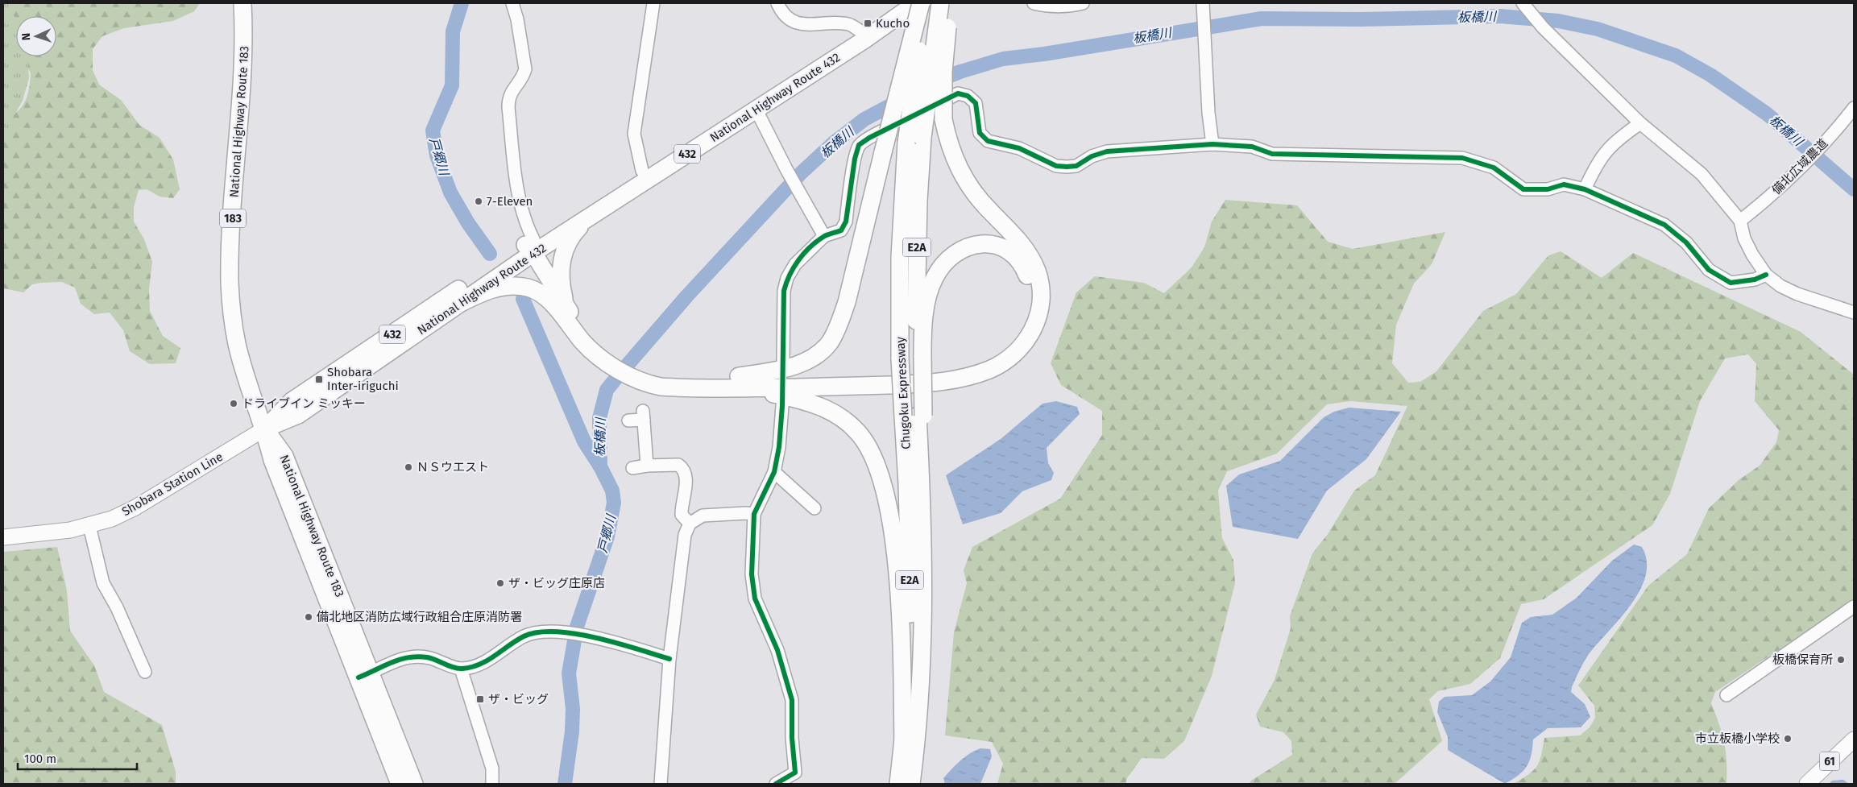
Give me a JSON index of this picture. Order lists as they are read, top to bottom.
{
  "streets": {
    "highway": [
      "National Highway Route 432",
      "National Highway Route 183",
      "432",
      "183",
      "E2A",
      "Chugoku Expressway"
    ],
    "main road": ["Shobara Station Line", "61"],
    "street": ["備北広域農道"]
  },
  "crossings": [
    ["National Highway Route 432", "National Highway Route 183"],
    ["National Highway Route 432", "Shobara Station Line"],
    ["National Highway Route 183", "Shobara Station Line"]
  ],
  "water": ["板橋川", "戸郷川"],
  "places": {
    "transit": ["Kucho", "Shobara Inter-iriguchi", "ザ・ビッグ"],
    "other": [
      "7-Eleven",
      "ドライブイン ミッキー",
      "ＮＳウエスト",
      "ザ・ビッグ庄原店",
      "備北地区消防広域行政組合庄原消防署",
      "板橋保育所",
      "市立板橋小学校"
    ]
  },
  "scale_bar": "100 m",
  "north": "left"
}
